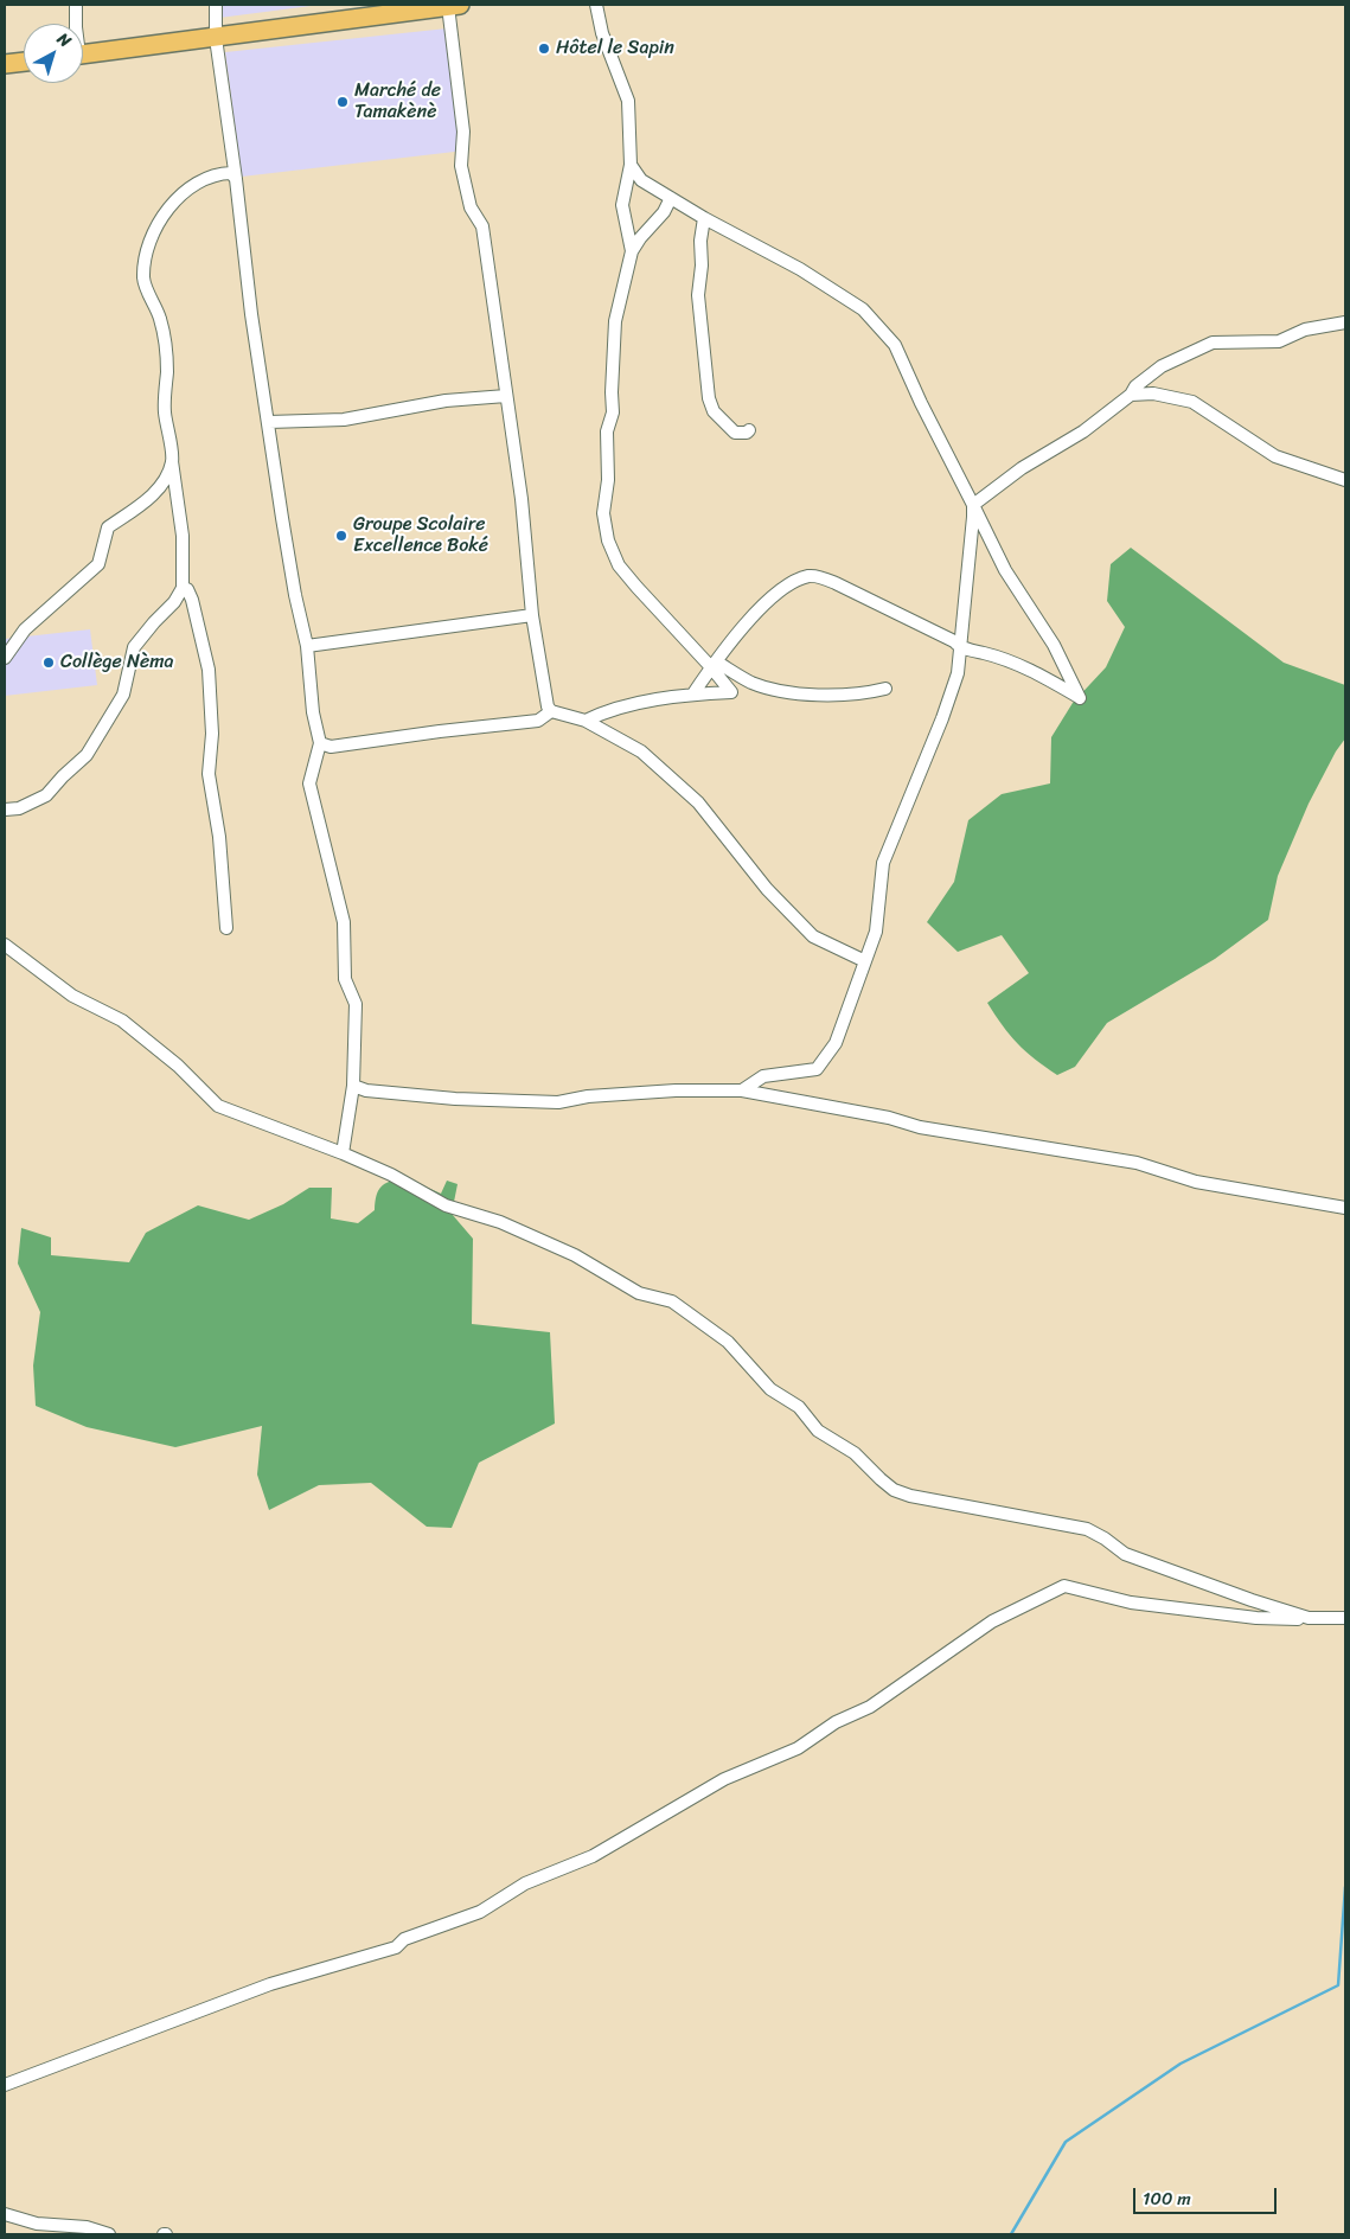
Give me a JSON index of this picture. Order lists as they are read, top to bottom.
{
  "places": [
    "Hôtel le Sapin",
    "Marché de Tamakènè",
    "Groupe Scolaire Excellence Boké",
    "Collège Nèma"
  ],
  "scale_bar": "100 m",
  "north": "top right"
}
